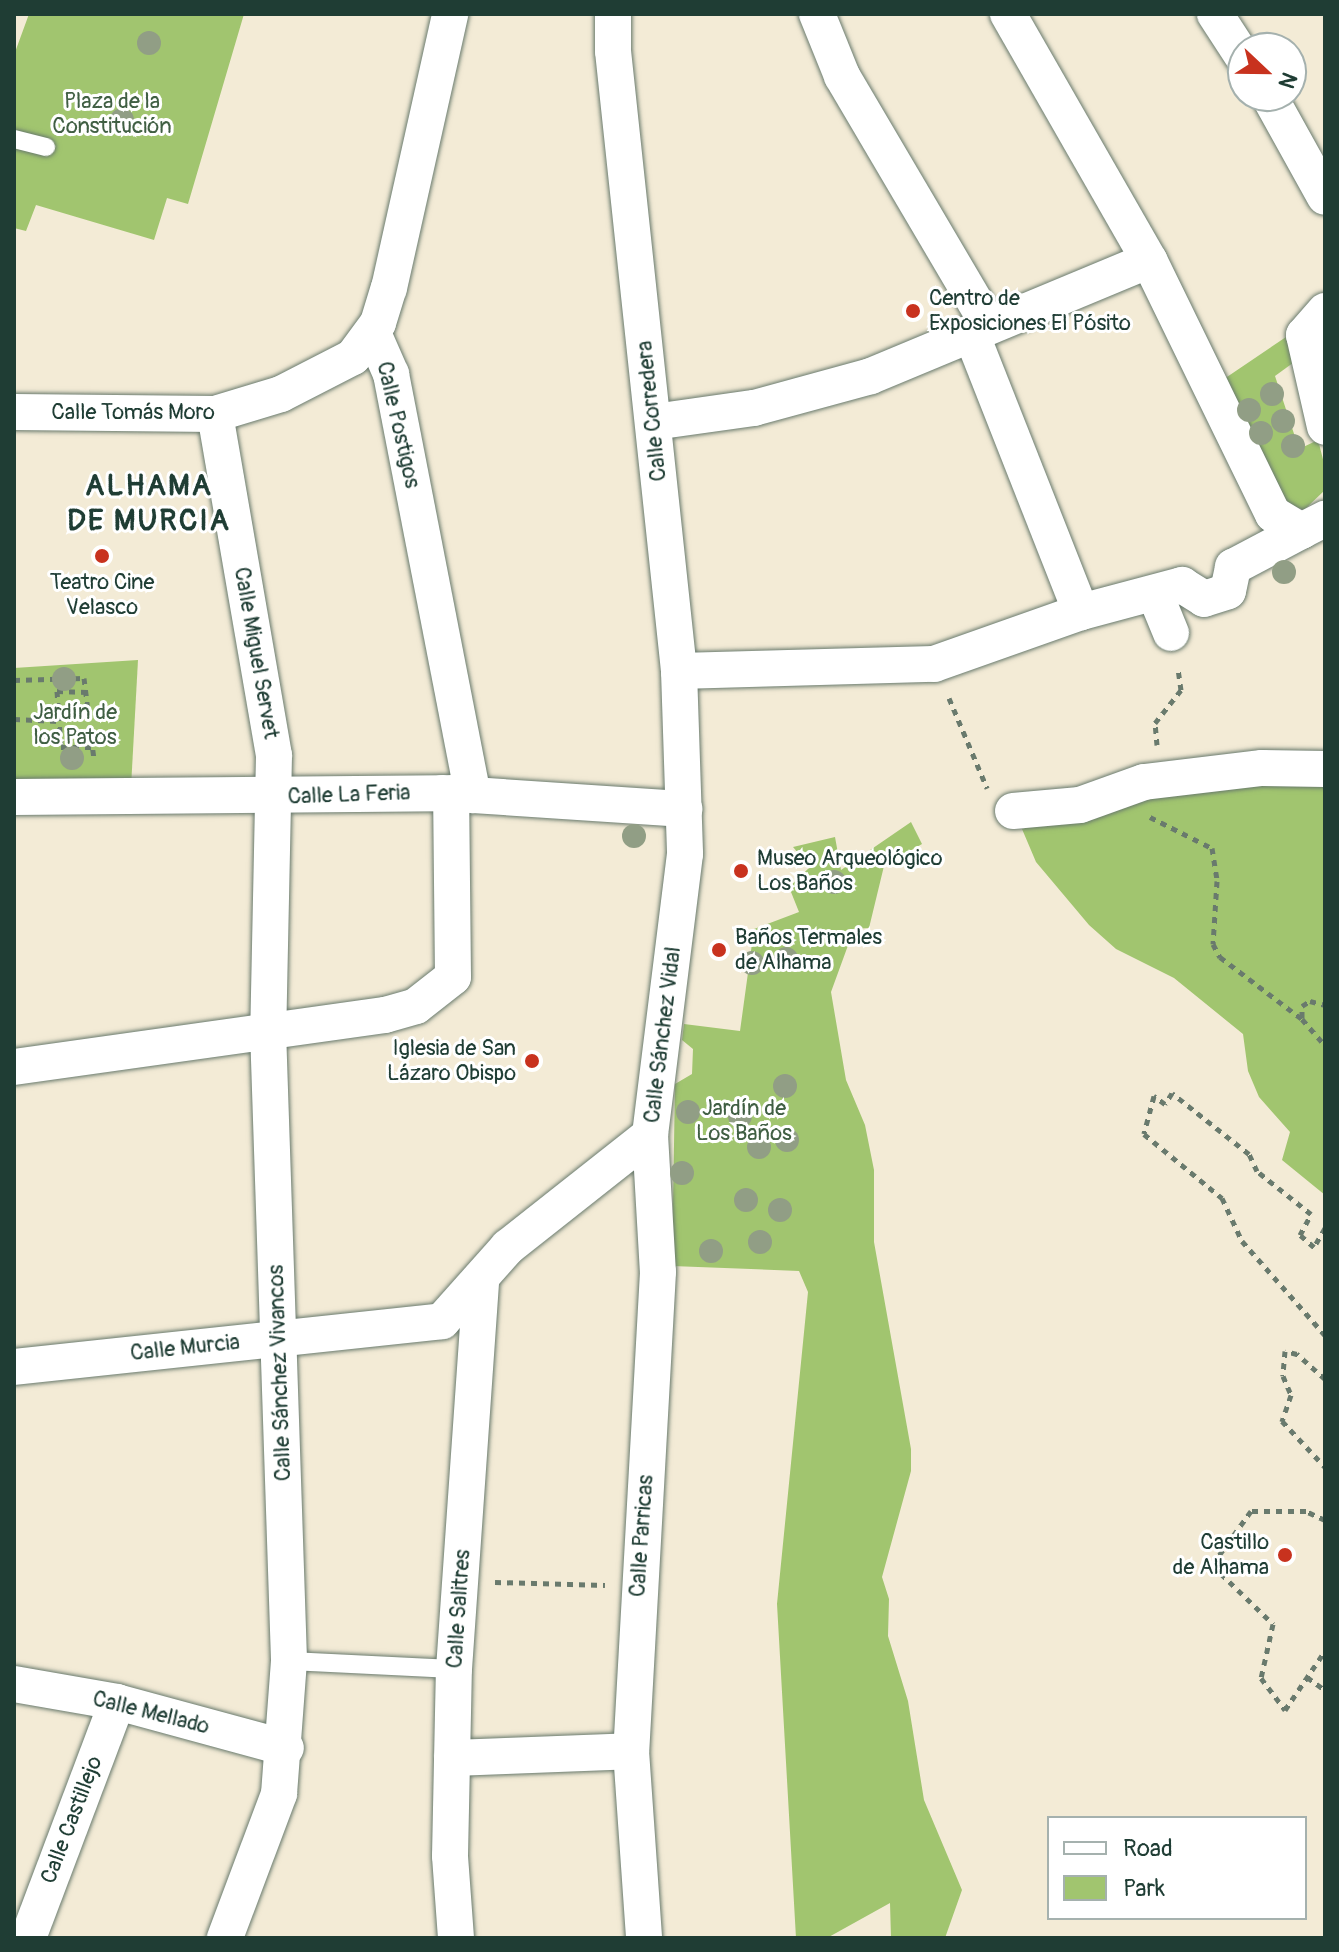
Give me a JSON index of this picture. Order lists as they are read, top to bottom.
{
  "streets": {
    "street": [
      "Calle Corredera",
      "Calle Tomás Moro",
      "Calle Postigos",
      "Calle Miguel Servet",
      "Calle La Feria",
      "Calle Sánchez Vidal",
      "Calle Murcia",
      "Calle Sánchez Vivancos",
      "Calle Parricas",
      "Calle Salitres",
      "Calle Mellado",
      "Calle Castillejo"
    ]
  },
  "crossings": [
    ["Calle Corredera", "Calle La Feria"],
    ["Calle Corredera", "Calle Sánchez Vidal"],
    ["Calle Tomás Moro", "Calle Postigos"],
    ["Calle Tomás Moro", "Calle Miguel Servet"],
    ["Calle Postigos", "Calle La Feria"],
    ["Calle Postigos", "Calle Sánchez Vivancos"],
    ["Calle Miguel Servet", "Calle La Feria"],
    ["Calle Miguel Servet", "Calle Sánchez Vivancos"],
    ["Calle La Feria", "Calle Sánchez Vidal"],
    ["Calle La Feria", "Calle Sánchez Vivancos"],
    ["Calle Sánchez Vidal", "Calle Murcia"],
    ["Calle Sánchez Vidal", "Calle Parricas"],
    ["Calle Sánchez Vidal", "Calle Salitres"],
    ["Calle Murcia", "Calle Sánchez Vivancos"],
    ["Calle Murcia", "Calle Salitres"],
    ["Calle Sánchez Vivancos", "Calle Mellado"],
    ["Calle Mellado", "Calle Castillejo"]
  ],
  "districts": ["ALHAMA DE MURCIA"],
  "parks": ["Plaza de la Constitución", "Jardín de los Patos", "Jardín de Los Baños"],
  "places": [
    "Centro de Exposiciones El Pósito",
    "Teatro Cine Velasco",
    "Museo Arqueológico Los Baños",
    "Baños Termales de Alhama",
    "Iglesia de San Lázaro Obispo",
    "Castillo de Alhama"
  ],
  "legend": ["Road", "Park"],
  "north": "right"
}
